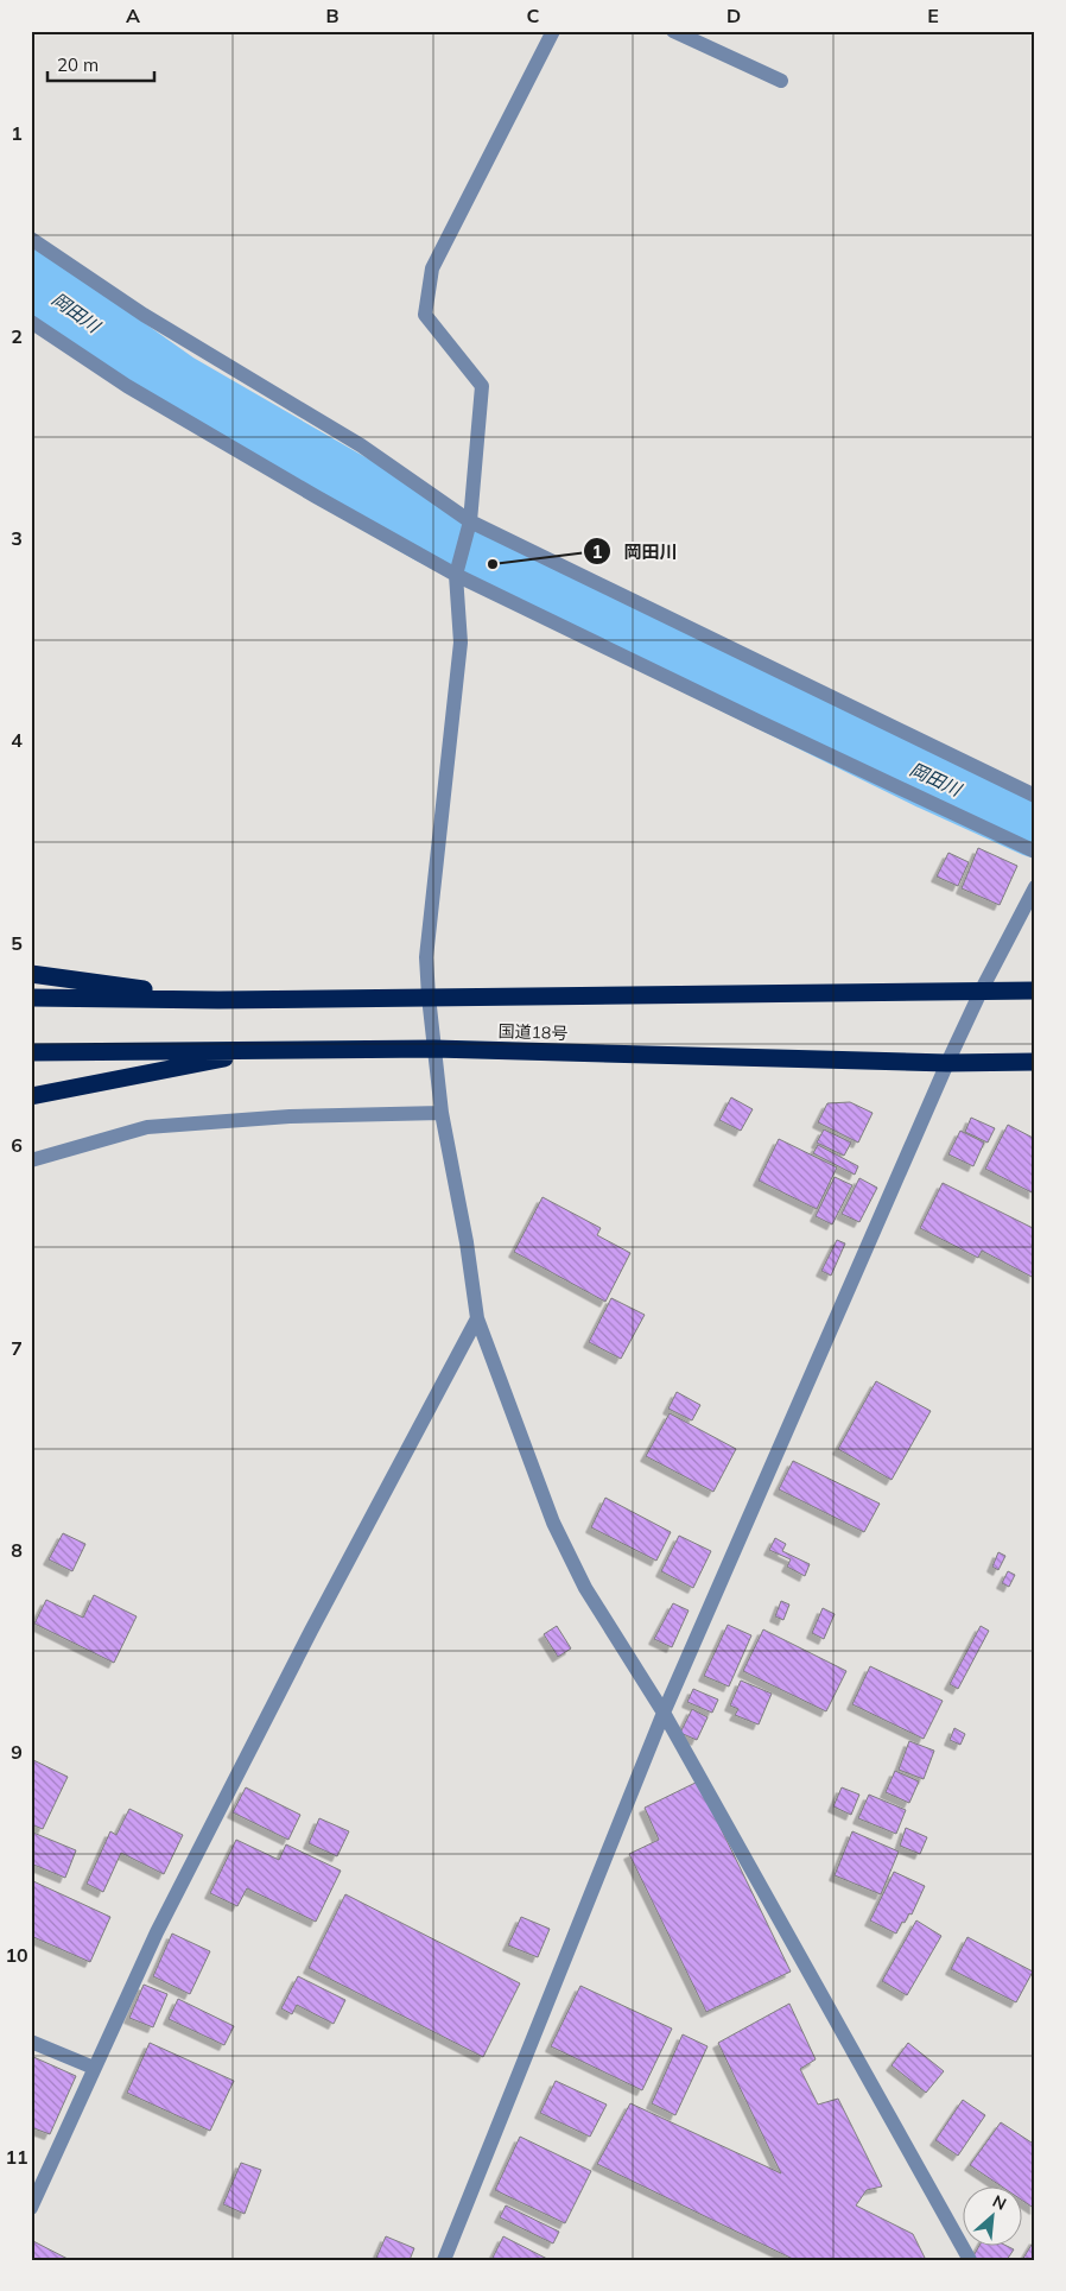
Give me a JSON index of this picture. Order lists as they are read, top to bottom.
{
  "streets": {
    "highway": ["国道18号"]
  },
  "water": ["岡田川"],
  "places": ["岡田川"],
  "scale_bar": "20 m",
  "north": "top right",
  "grid": {
    "columns": [
      "A",
      "B",
      "C",
      "D",
      "E"
    ],
    "rows": [
      "1",
      "2",
      "3",
      "4",
      "5",
      "6",
      "7",
      "8",
      "9",
      "10",
      "11"
    ]
  }
}
